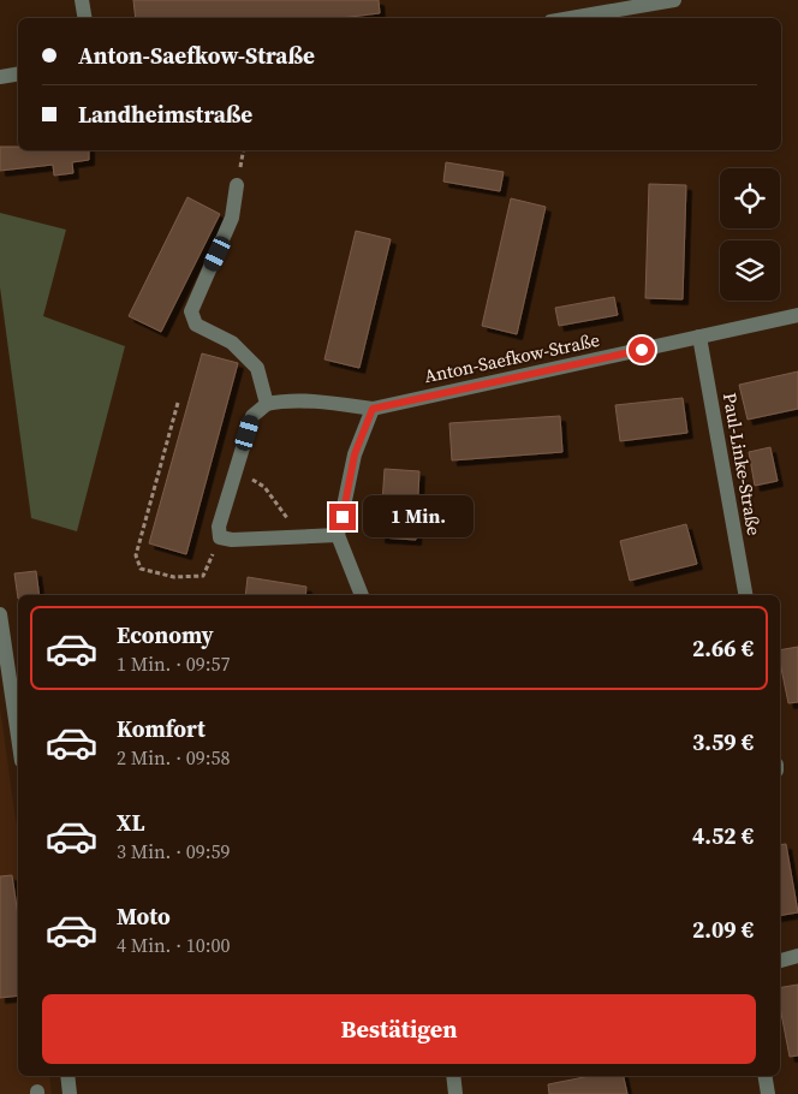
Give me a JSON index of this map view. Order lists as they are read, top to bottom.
{
  "streets": {
    "street": ["Anton-Saefkow-Straße", "Paul-Linke-Straße"]
  },
  "crossings": [
    ["Anton-Saefkow-Straße", "Paul-Linke-Straße"]
  ],
  "page": {
    "banner": ["Anton-Saefkow-Straße", "Landheimstraße"],
    "bubble": "1 Min.",
    "list": [
      {
        "name": "Economy",
        "note": "1 Min. · 09:57",
        "value": "2.66 €"
      },
      {
        "name": "Komfort",
        "note": "2 Min. · 09:58",
        "value": "3.59 €"
      },
      {
        "name": "XL",
        "note": "3 Min. · 09:59",
        "value": "4.52 €"
      },
      {
        "name": "Moto",
        "note": "4 Min. · 10:00",
        "value": "2.09 €"
      }
    ],
    "buttons": "Bestätigen"
  }
}
